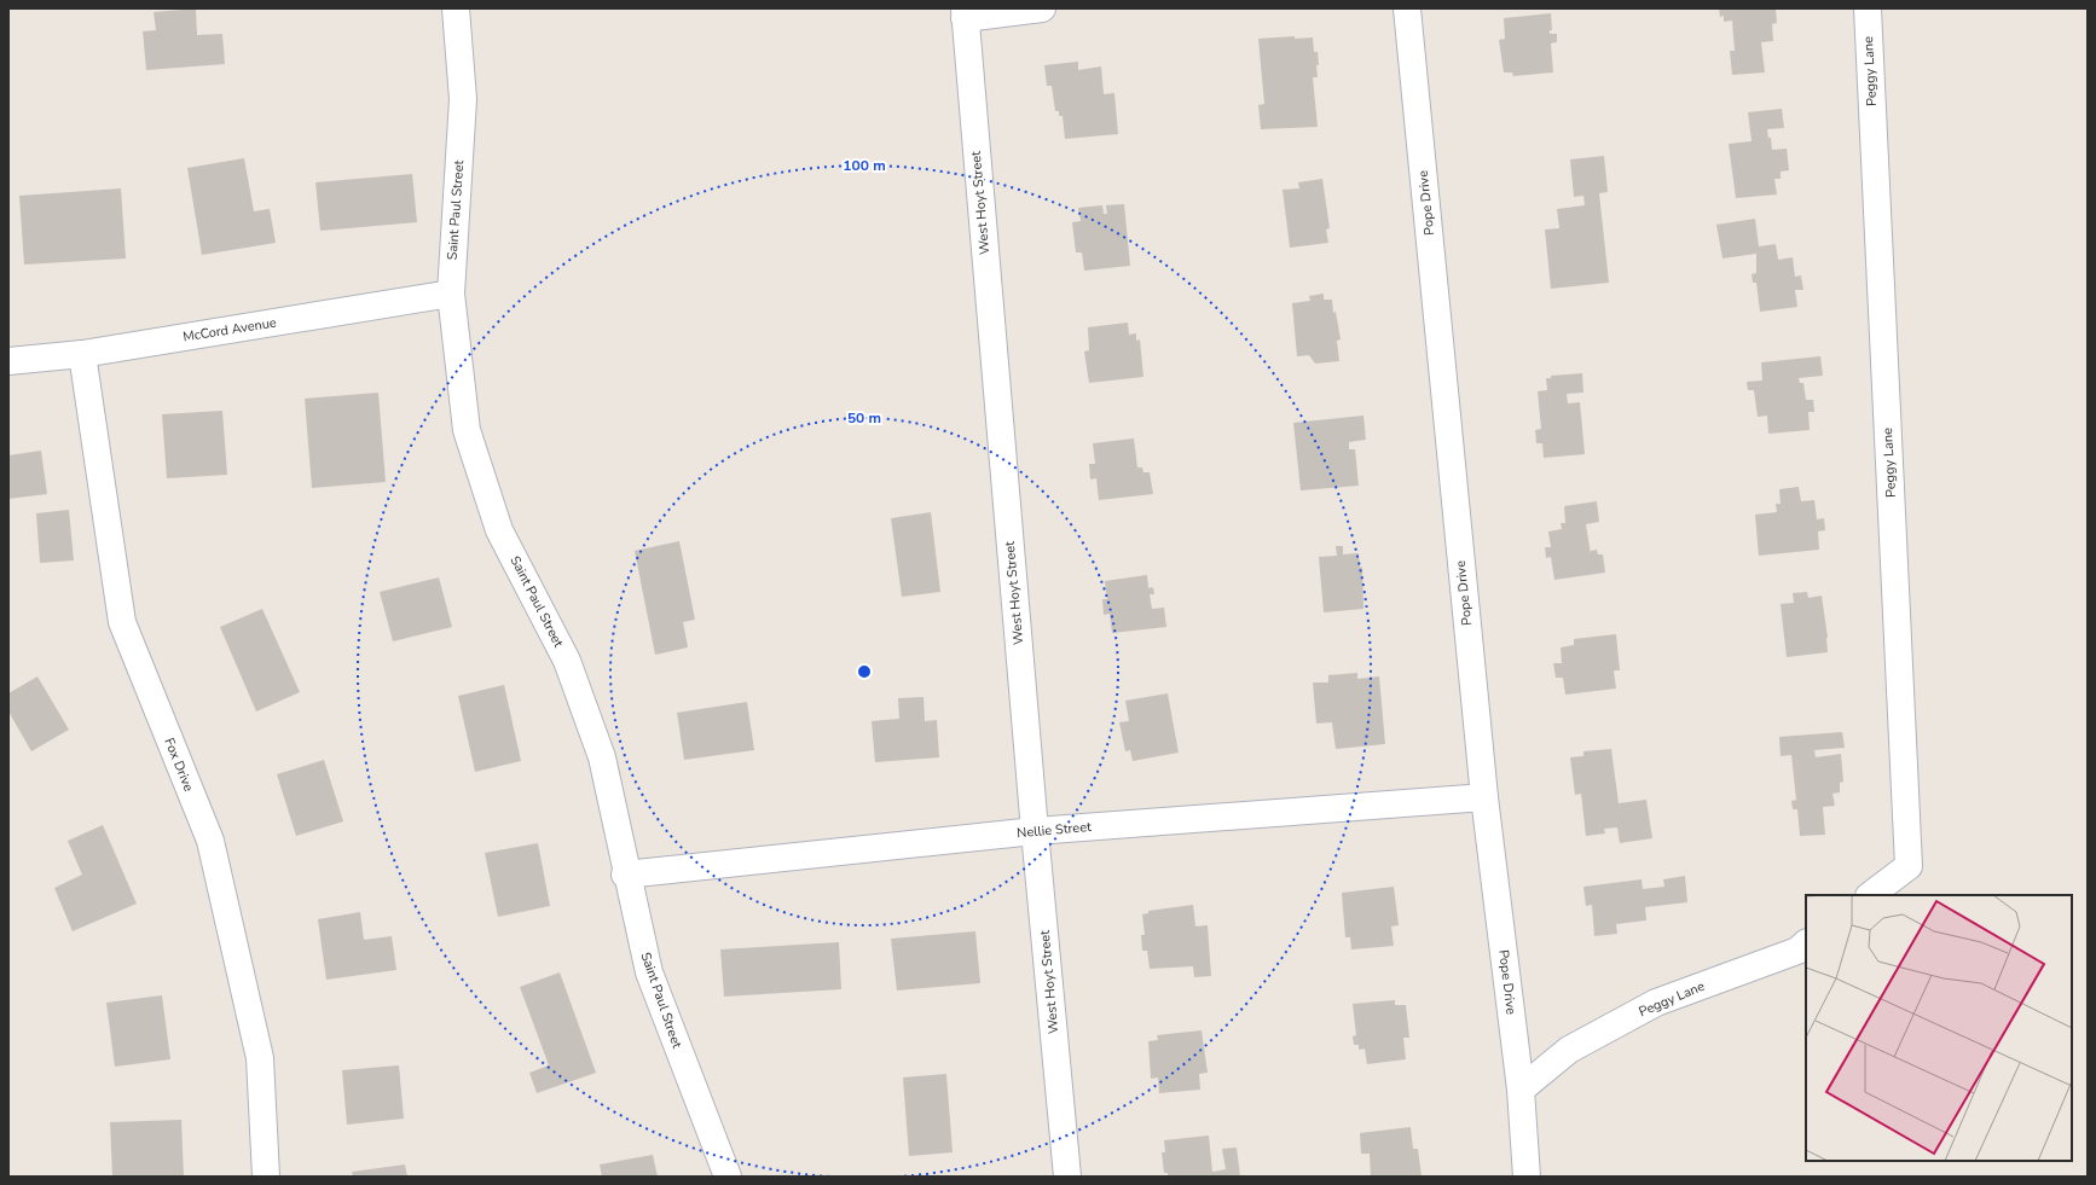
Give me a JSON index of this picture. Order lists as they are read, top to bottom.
{
  "streets": {
    "street": [
      "Peggy Lane",
      "West Hoyt Street",
      "Pope Drive",
      "Saint Paul Street",
      "McCord Avenue",
      "Fox Drive",
      "Nellie Street"
    ]
  },
  "crossings": [
    ["Peggy Lane", "Pope Drive"],
    ["West Hoyt Street", "Nellie Street"],
    ["Pope Drive", "Nellie Street"],
    ["Saint Paul Street", "McCord Avenue"],
    ["Saint Paul Street", "Nellie Street"],
    ["McCord Avenue", "Fox Drive"]
  ],
  "rings": ["100 m", "50 m"]
}
